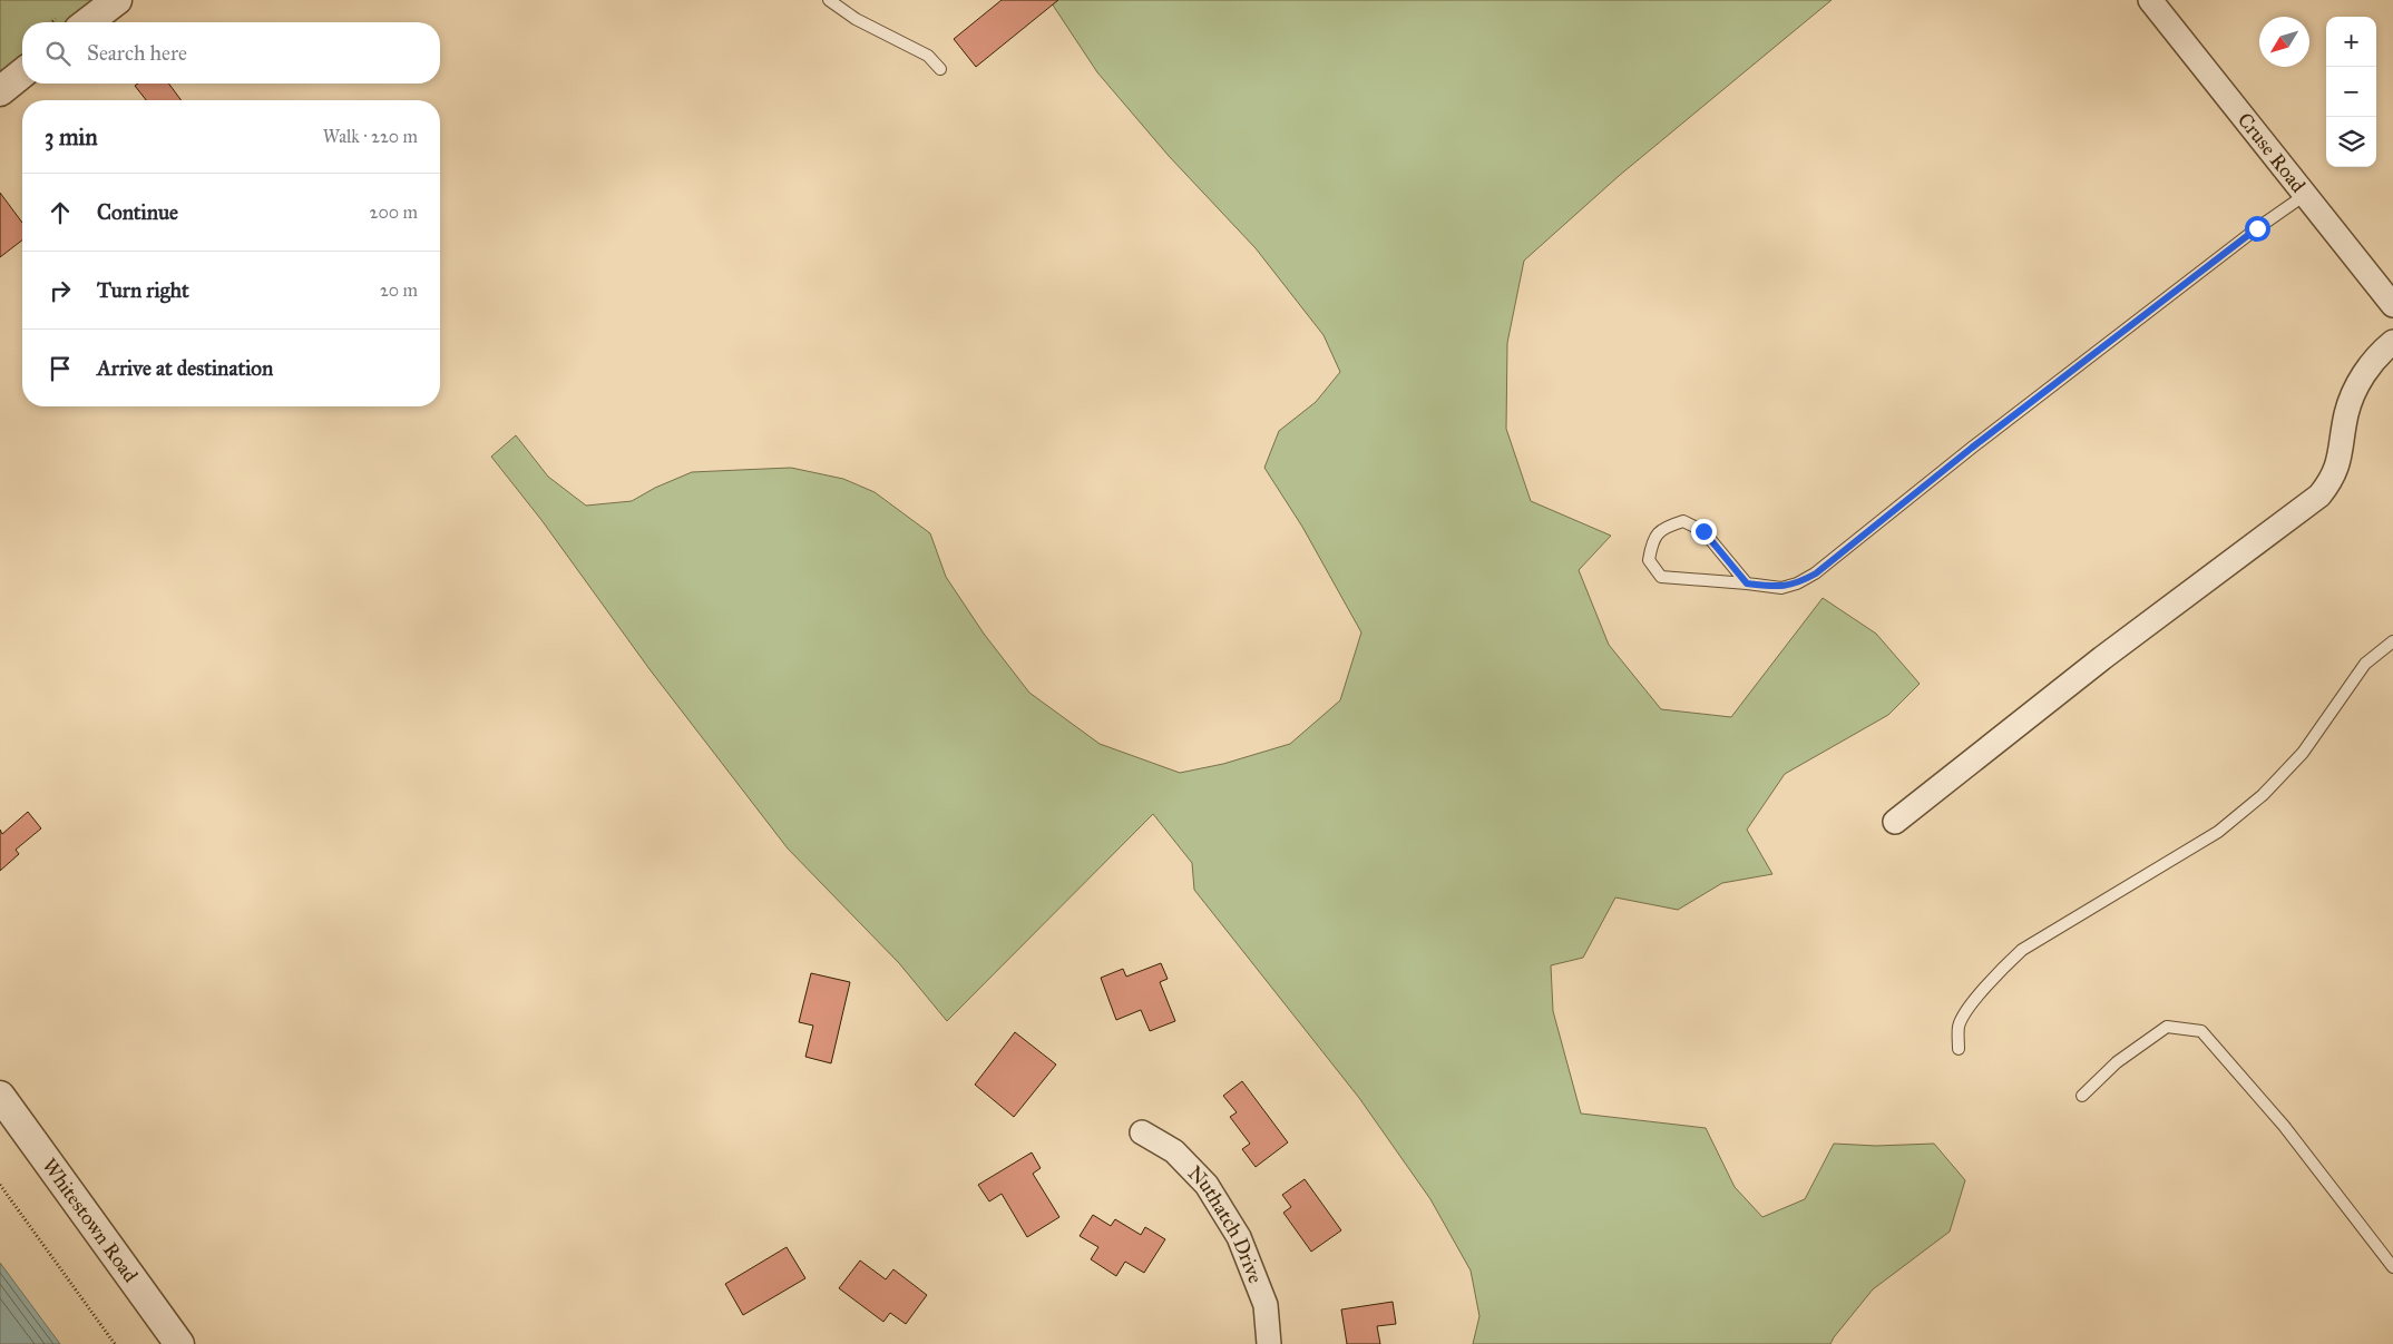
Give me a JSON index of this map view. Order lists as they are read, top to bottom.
{
  "streets": {
    "street": ["Cruse Road", "Whitestown Road", "Nuthatch Drive"]
  },
  "north": "bottom left",
  "page": {
    "map_buttons": ["+", "−"],
    "search": "Search here",
    "heading": ["3 min", "Walk · 220 m"],
    "list": [
      ["Continue", "200 m"],
      ["Turn right", "20 m"],
      "Arrive at destination"
    ]
  }
}
